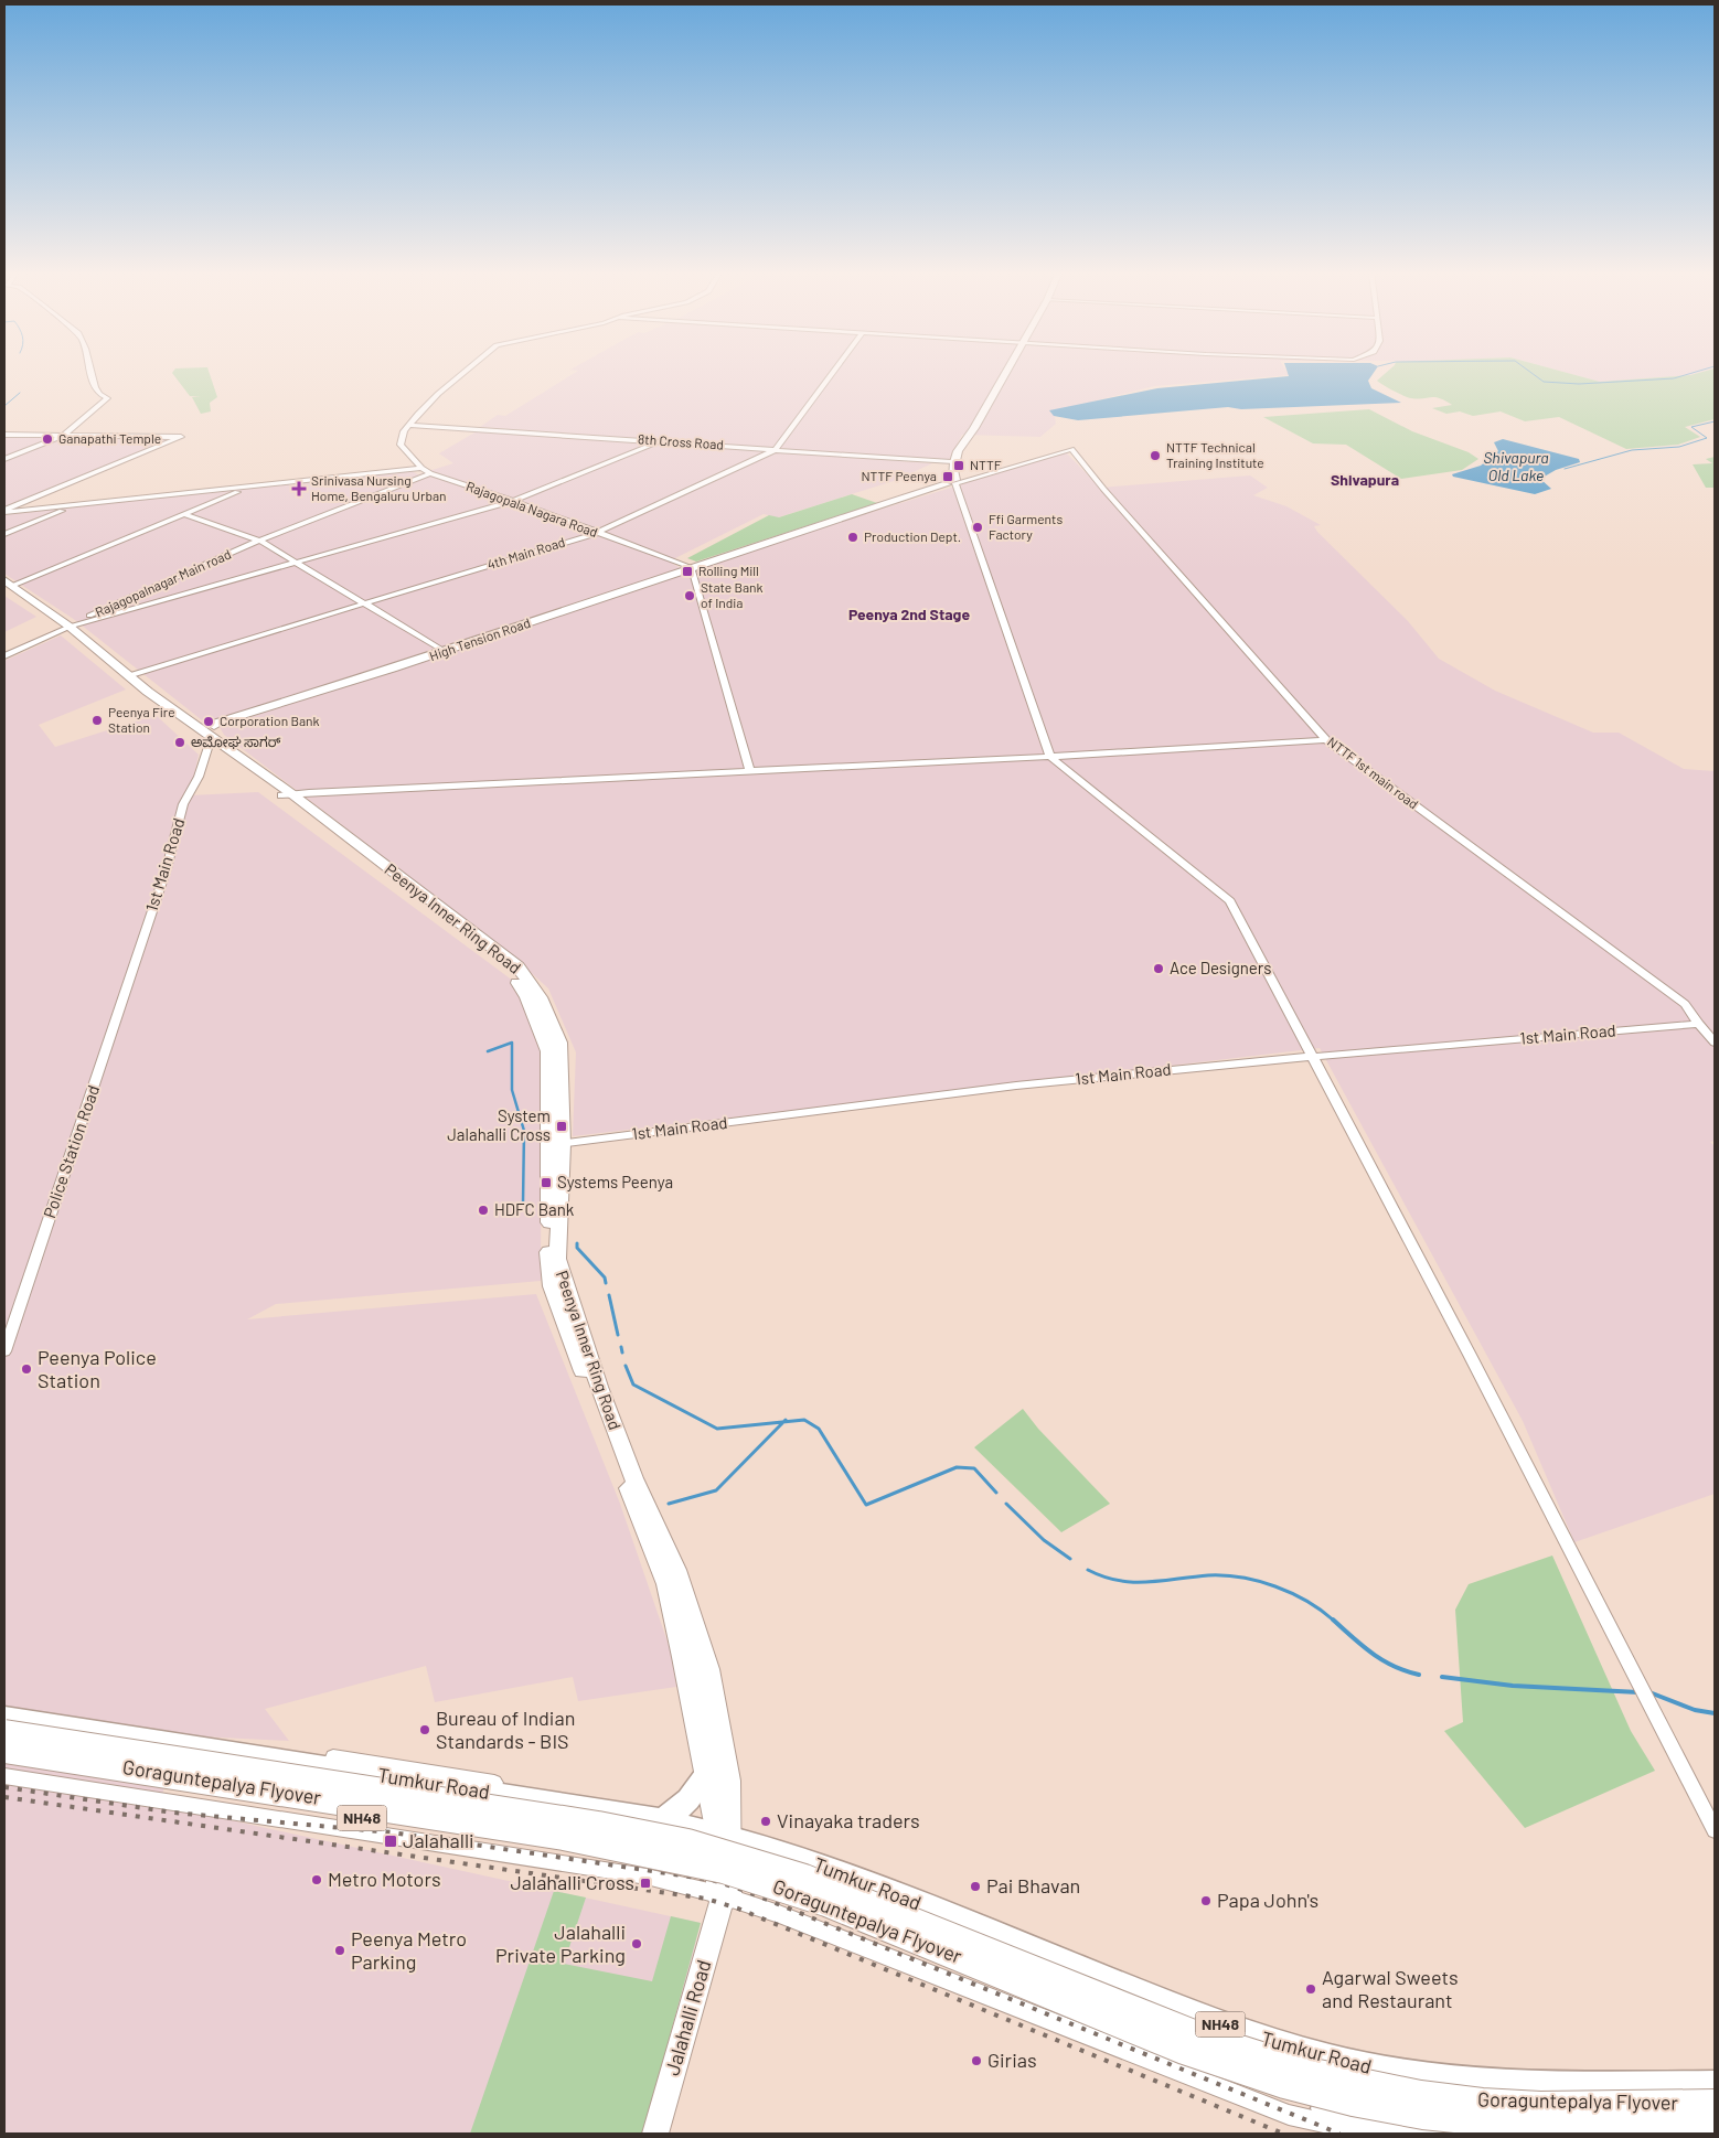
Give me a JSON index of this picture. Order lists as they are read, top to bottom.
{
  "streets": {
    "highway": ["Goraguntepalya Flyover", "Tumkur Road", "NH48"],
    "main road": ["High Tension Road", "Peenya Inner Ring Road", "Jalahalli Road"],
    "street": [
      "8th Cross Road",
      "Rajagopala Nagara Road",
      "4th Main Road",
      "Rajagopalnagar Main road",
      "NTTF 1st main road",
      "1st Main Road",
      "Police Station Road"
    ]
  },
  "crossings": [
    ["8th Cross Road", "Rajagopala Nagara Road"],
    ["8th Cross Road", "4th Main Road"],
    ["Rajagopala Nagara Road", "4th Main Road"],
    ["Rajagopala Nagara Road", "Rajagopalnagar Main road"],
    ["Rajagopala Nagara Road", "High Tension Road"],
    ["4th Main Road", "Peenya Inner Ring Road"],
    ["Rajagopalnagar Main road", "Peenya Inner Ring Road"],
    ["High Tension Road", "NTTF 1st main road"],
    ["High Tension Road", "1st Main Road"],
    ["High Tension Road", "Peenya Inner Ring Road"],
    ["NTTF 1st main road", "1st Main Road"],
    ["1st Main Road", "Peenya Inner Ring Road"],
    ["1st Main Road", "Police Station Road"],
    ["Peenya Inner Ring Road", "Tumkur Road"],
    ["NH48", "Jalahalli Road"]
  ],
  "districts": ["Shivapura", "Peenya 2nd Stage"],
  "water": ["Shivapura Old Lake"],
  "places": {
    "other": [
      "Ganapathi Temple",
      "NTTF Technical Training Institute",
      "Ffi Garments Factory",
      "Production Dept.",
      "State Bank of India",
      "Peenya Fire Station",
      "Corporation Bank",
      "ಅಮೋಘ ಸಾಗರ್",
      "Ace Designers",
      "HDFC Bank",
      "Peenya Police Station",
      "Bureau of Indian Standards - BIS",
      "Vinayaka traders",
      "Metro Motors",
      "Pai Bhavan",
      "Papa John's",
      "Jalahalli Private Parking",
      "Peenya Metro Parking",
      "Agarwal Sweets and Restaurant",
      "Girias"
    ],
    "transit": [
      "NTTF",
      "NTTF Peenya",
      "Rolling Mill",
      "System Jalahalli Cross",
      "Systems Peenya",
      "Jalahalli",
      "Jalahalli Cross"
    ],
    "health": ["Srinivasa Nursing Home, Bengaluru Urban"]
  }
}
